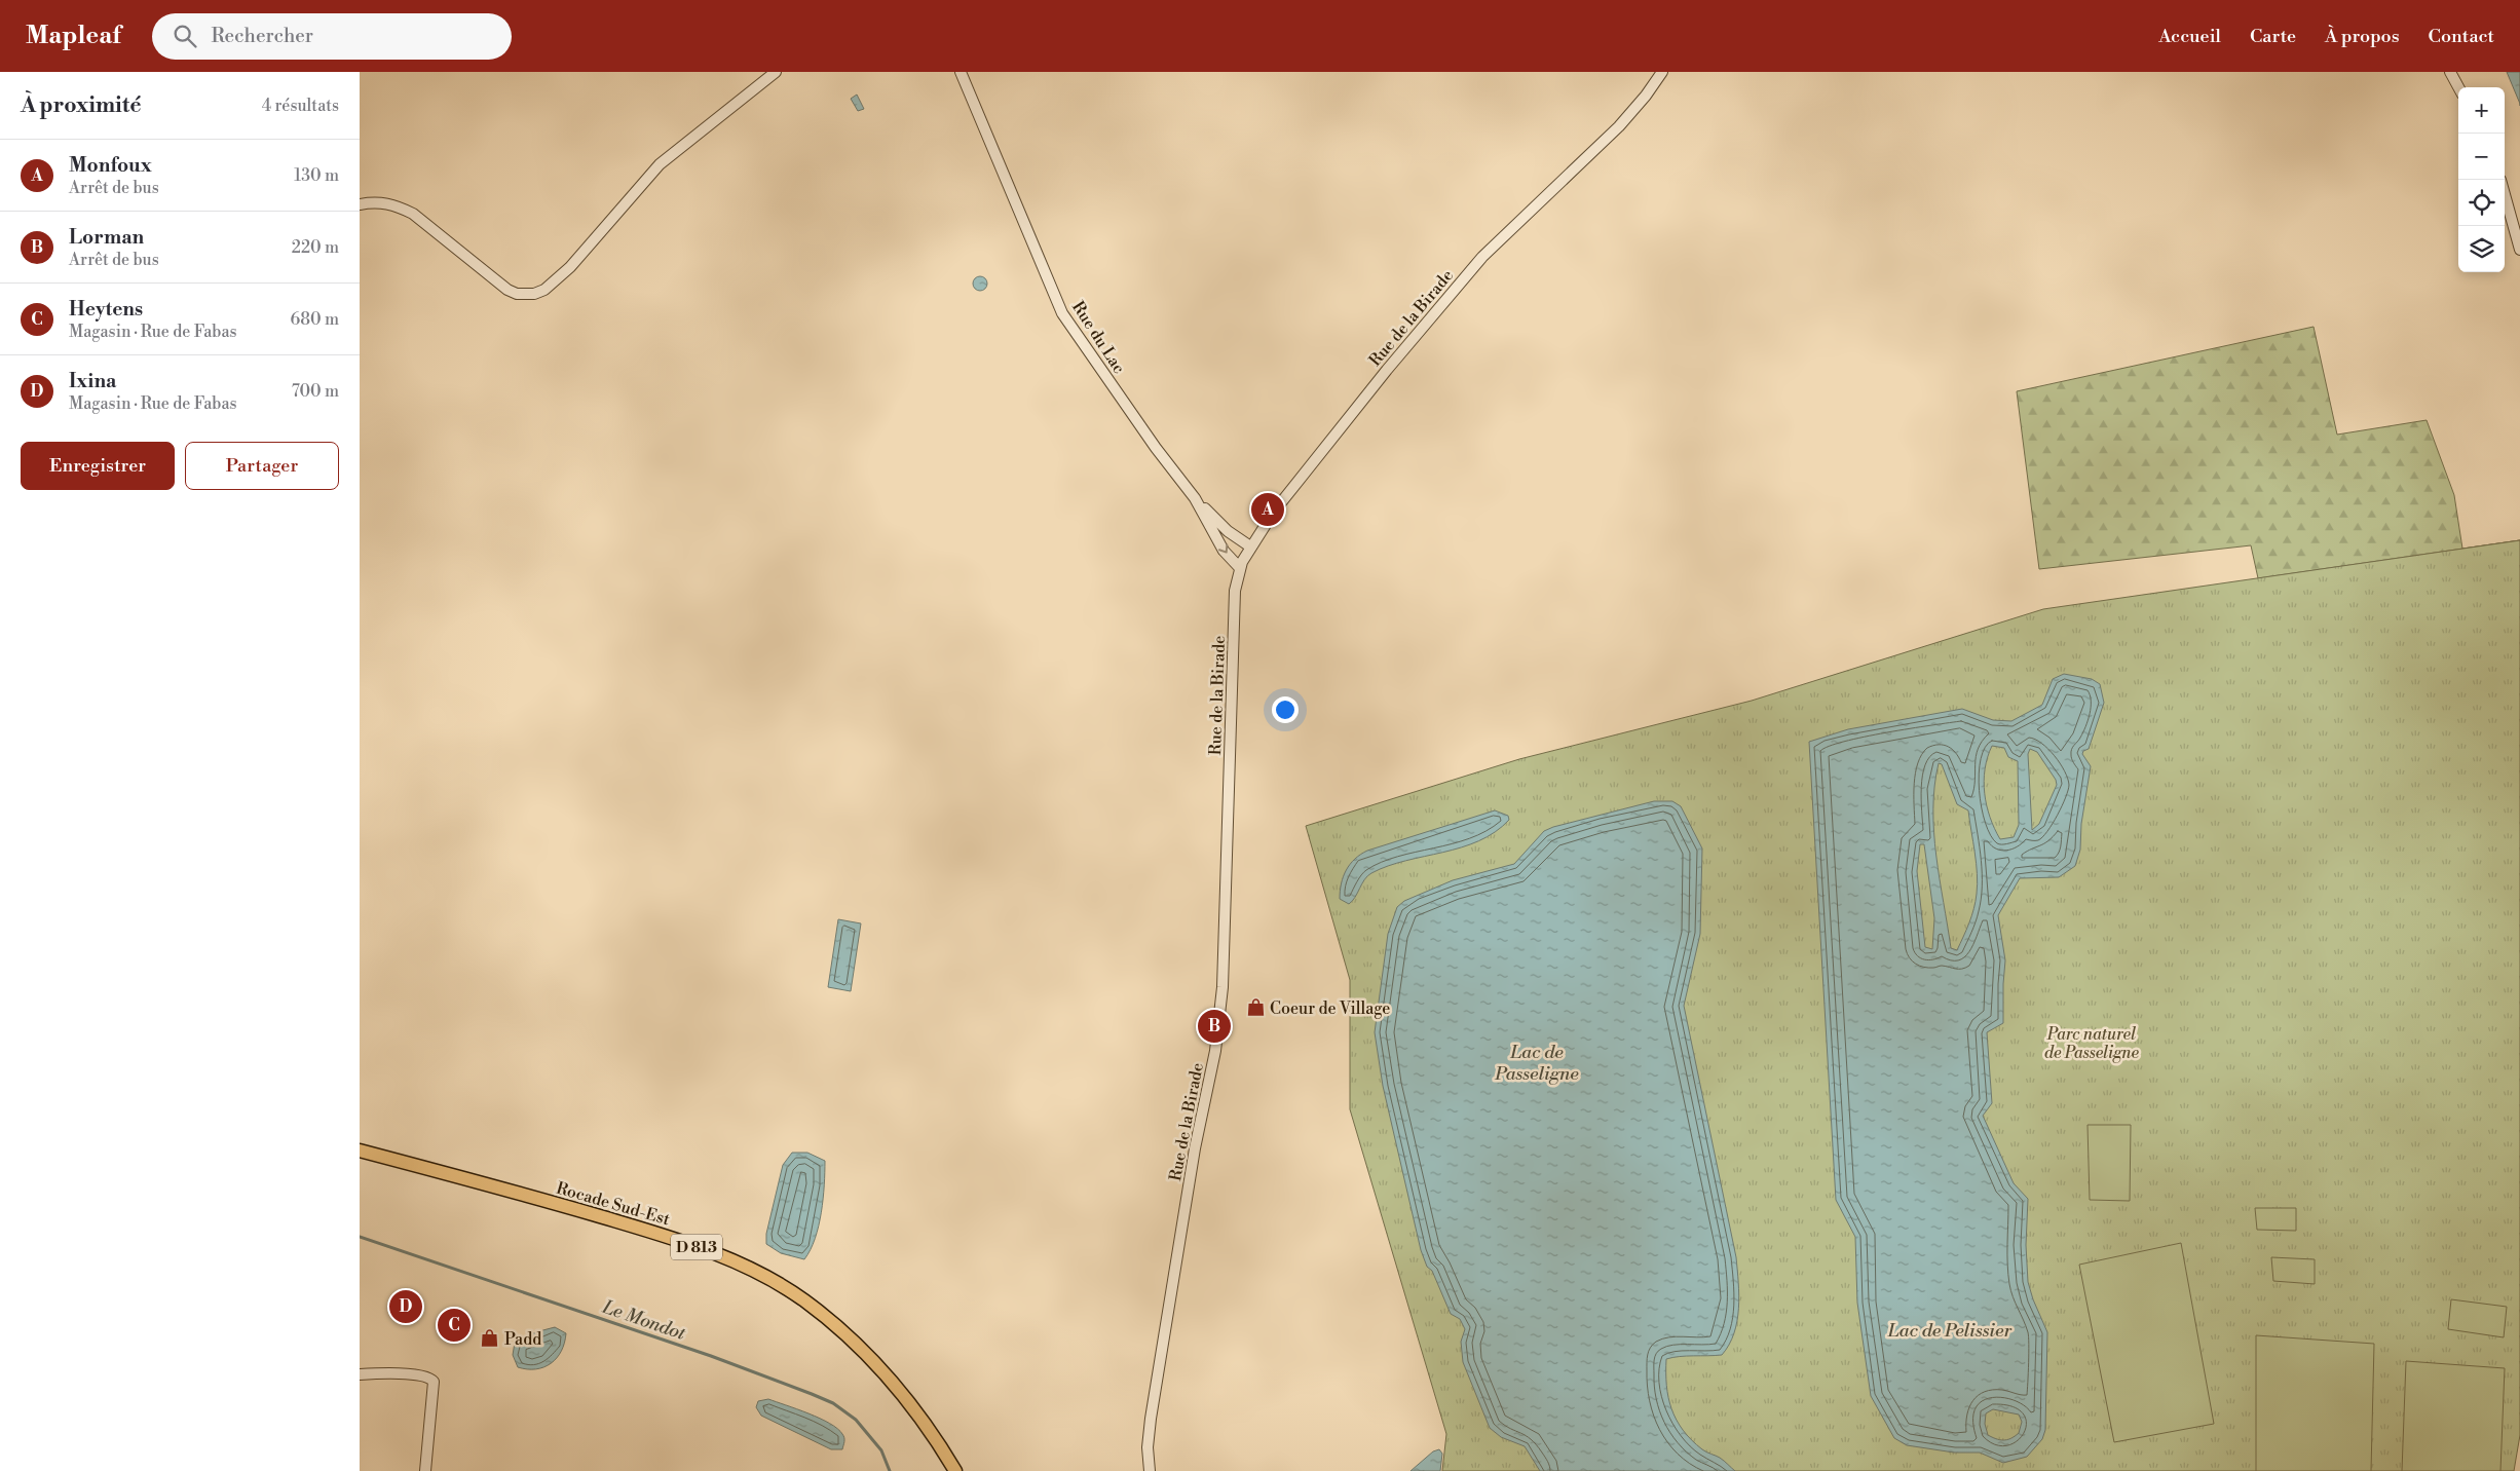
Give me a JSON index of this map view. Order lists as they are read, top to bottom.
{
  "streets": {
    "main road": ["Rocade Sud-Est", "D 813"],
    "street": ["Rue de la Birade", "Rue du Lac"]
  },
  "crossings": [
    ["Rue de la Birade", "Rue du Lac"]
  ],
  "water": ["Lac de Passeligne", "Le Mondot", "Lac de Pelissier"],
  "parks": ["Parc naturel de Passeligne"],
  "places": {
    "shop": ["Coeur de Village", "Padd"]
  },
  "page": {
    "header": "Mapleaf",
    "search": "Rechercher",
    "nav": [
      "Accueil",
      "Carte",
      "À propos",
      "Contact"
    ],
    "heading": ["À proximité", "4 résultats"],
    "map_buttons": ["+", "−"],
    "list": [
      {
        "mark": "A",
        "name": "Monfoux",
        "note": "Arrêt de bus",
        "value": "130 m"
      },
      {
        "mark": "B",
        "name": "Lorman",
        "note": "Arrêt de bus",
        "value": "220 m"
      },
      {
        "mark": "C",
        "name": "Heytens",
        "note": "Magasin · Rue de Fabas",
        "value": "680 m"
      },
      {
        "mark": "D",
        "name": "Ixina",
        "note": "Magasin · Rue de Fabas",
        "value": "700 m"
      }
    ],
    "buttons": ["Enregistrer", "Partager"],
    "pins": [
      "A",
      "B",
      "D",
      "C"
    ]
  }
}
